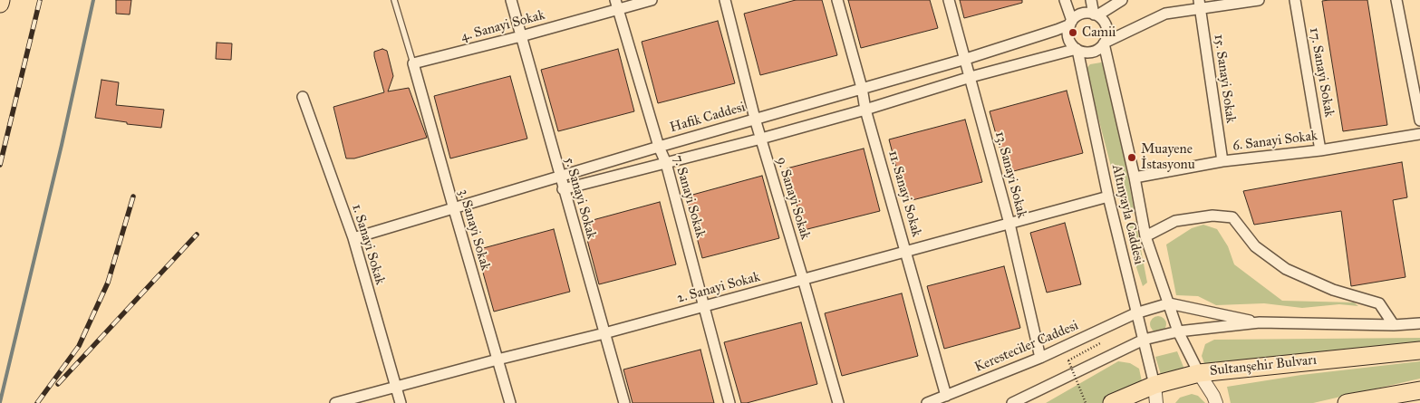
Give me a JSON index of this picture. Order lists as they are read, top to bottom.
{
  "streets": {
    "highway": ["Sultanşehir Bulvarı"],
    "street": [
      "4. Sanayi Sokak",
      "17. Sanayi Sokak",
      "15. Sanayi Sokak",
      "Hafik Caddesi",
      "6. Sanayi Sokak",
      "13. Sanayi Sokak",
      "11. Sanayi Sokak",
      "7. Sanayi Sokak",
      "5. Sanayi Sokak",
      "9. Sanayi Sokak",
      "Altınyayla Caddesi",
      "3. Sanayi Sokak",
      "1. Sanayi Sokak",
      "2. Sanayi Sokak",
      "Keresteciler Caddesi"
    ]
  },
  "crossings": [
    ["4. Sanayi Sokak", "7. Sanayi Sokak"],
    ["4. Sanayi Sokak", "5. Sanayi Sokak"],
    ["4. Sanayi Sokak", "3. Sanayi Sokak"],
    ["17. Sanayi Sokak", "6. Sanayi Sokak"],
    ["15. Sanayi Sokak", "6. Sanayi Sokak"],
    ["Hafik Caddesi", "13. Sanayi Sokak"],
    ["Hafik Caddesi", "11. Sanayi Sokak"],
    ["Hafik Caddesi", "7. Sanayi Sokak"],
    ["Hafik Caddesi", "5. Sanayi Sokak"],
    ["Hafik Caddesi", "9. Sanayi Sokak"],
    ["Hafik Caddesi", "Altınyayla Caddesi"],
    ["Hafik Caddesi", "3. Sanayi Sokak"],
    ["Hafik Caddesi", "1. Sanayi Sokak"],
    ["6. Sanayi Sokak", "Altınyayla Caddesi"],
    ["13. Sanayi Sokak", "2. Sanayi Sokak"],
    ["13. Sanayi Sokak", "Keresteciler Caddesi"],
    ["11. Sanayi Sokak", "2. Sanayi Sokak"],
    ["11. Sanayi Sokak", "Keresteciler Caddesi"],
    ["7. Sanayi Sokak", "2. Sanayi Sokak"],
    ["5. Sanayi Sokak", "2. Sanayi Sokak"],
    ["9. Sanayi Sokak", "2. Sanayi Sokak"],
    ["Altınyayla Caddesi", "2. Sanayi Sokak"],
    ["Altınyayla Caddesi", "Keresteciler Caddesi"],
    ["Altınyayla Caddesi", "Sultanşehir Bulvarı"],
    ["3. Sanayi Sokak", "2. Sanayi Sokak"],
    ["1. Sanayi Sokak", "2. Sanayi Sokak"]
  ],
  "places": ["Camii", "Muayene İstasyonu"]
}
